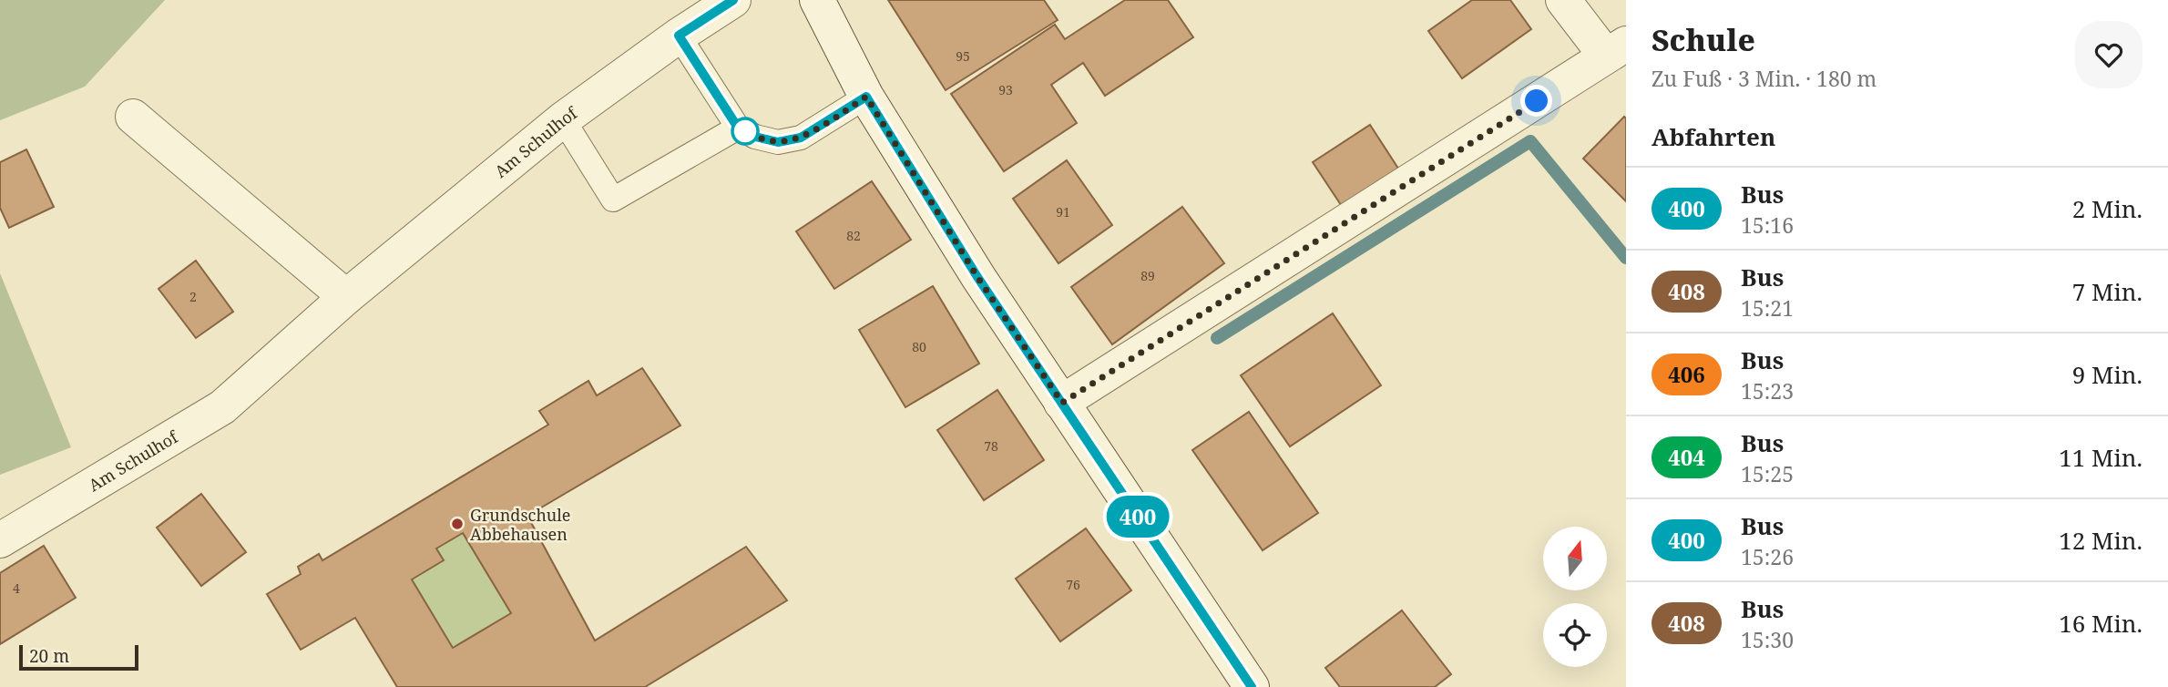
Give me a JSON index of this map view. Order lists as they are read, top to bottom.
{
  "streets": {
    "street": ["Am Schulhof"]
  },
  "places": ["Grundschule Abbehausen"],
  "lines": ["bus line 400"],
  "house_numbers": [
    "95",
    "93",
    "91",
    "82",
    "89",
    "2",
    "80",
    "78",
    "76",
    "4"
  ],
  "scale_bar": "20 m",
  "north": "top",
  "page": {
    "on_map": "400",
    "heading": [
      ["Schule", "Zu Fuß · 3 Min. · 180 m"],
      "Abfahrten"
    ],
    "list": [
      {
        "mark": "400",
        "name": "Bus",
        "note": "15:16",
        "value": "2 Min."
      },
      {
        "mark": "408",
        "name": "Bus",
        "note": "15:21",
        "value": "7 Min."
      },
      {
        "mark": "406",
        "name": "Bus",
        "note": "15:23",
        "value": "9 Min."
      },
      {
        "mark": "404",
        "name": "Bus",
        "note": "15:25",
        "value": "11 Min."
      },
      {
        "mark": "400",
        "name": "Bus",
        "note": "15:26",
        "value": "12 Min."
      },
      {
        "mark": "408",
        "name": "Bus",
        "note": "15:30",
        "value": "16 Min."
      }
    ],
    "scale": "20 m"
  }
}
